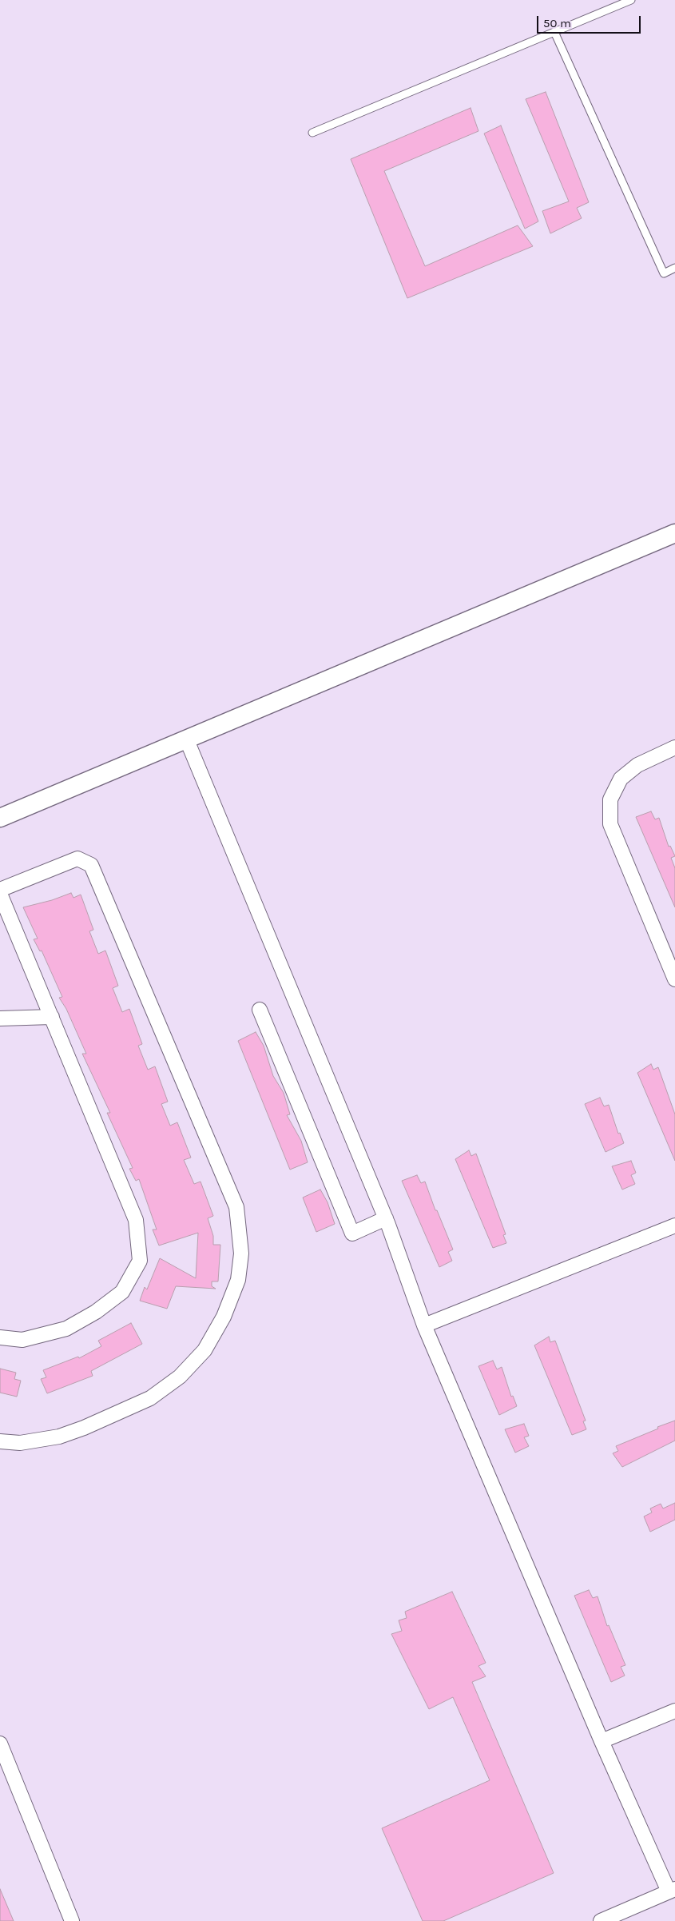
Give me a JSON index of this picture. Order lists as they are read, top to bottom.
{
  "scale_bar": "50 m"
}
